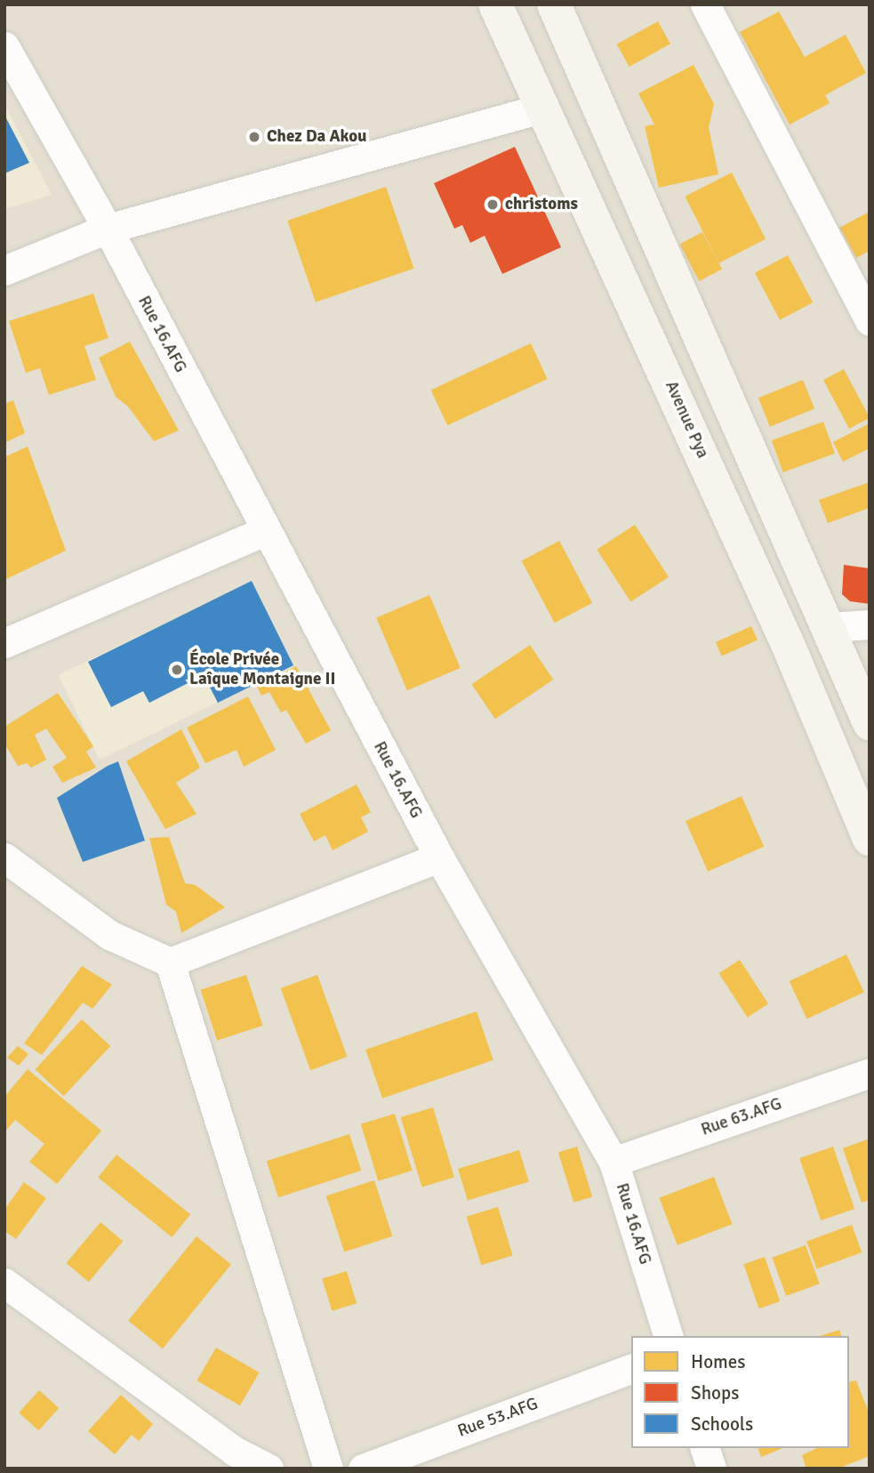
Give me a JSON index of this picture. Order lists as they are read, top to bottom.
{
  "streets": {
    "main road": ["Avenue Pya"],
    "street": ["Rue 16.AFG", "Rue 63.AFG", "Rue 53.AFG"]
  },
  "crossings": [
    ["Rue 16.AFG", "Rue 63.AFG"]
  ],
  "places": ["Chez Da Akou", "christoms", "École Privée Laîque Montaigne II"],
  "legend": ["Homes", "Shops", "Schools"]
}
